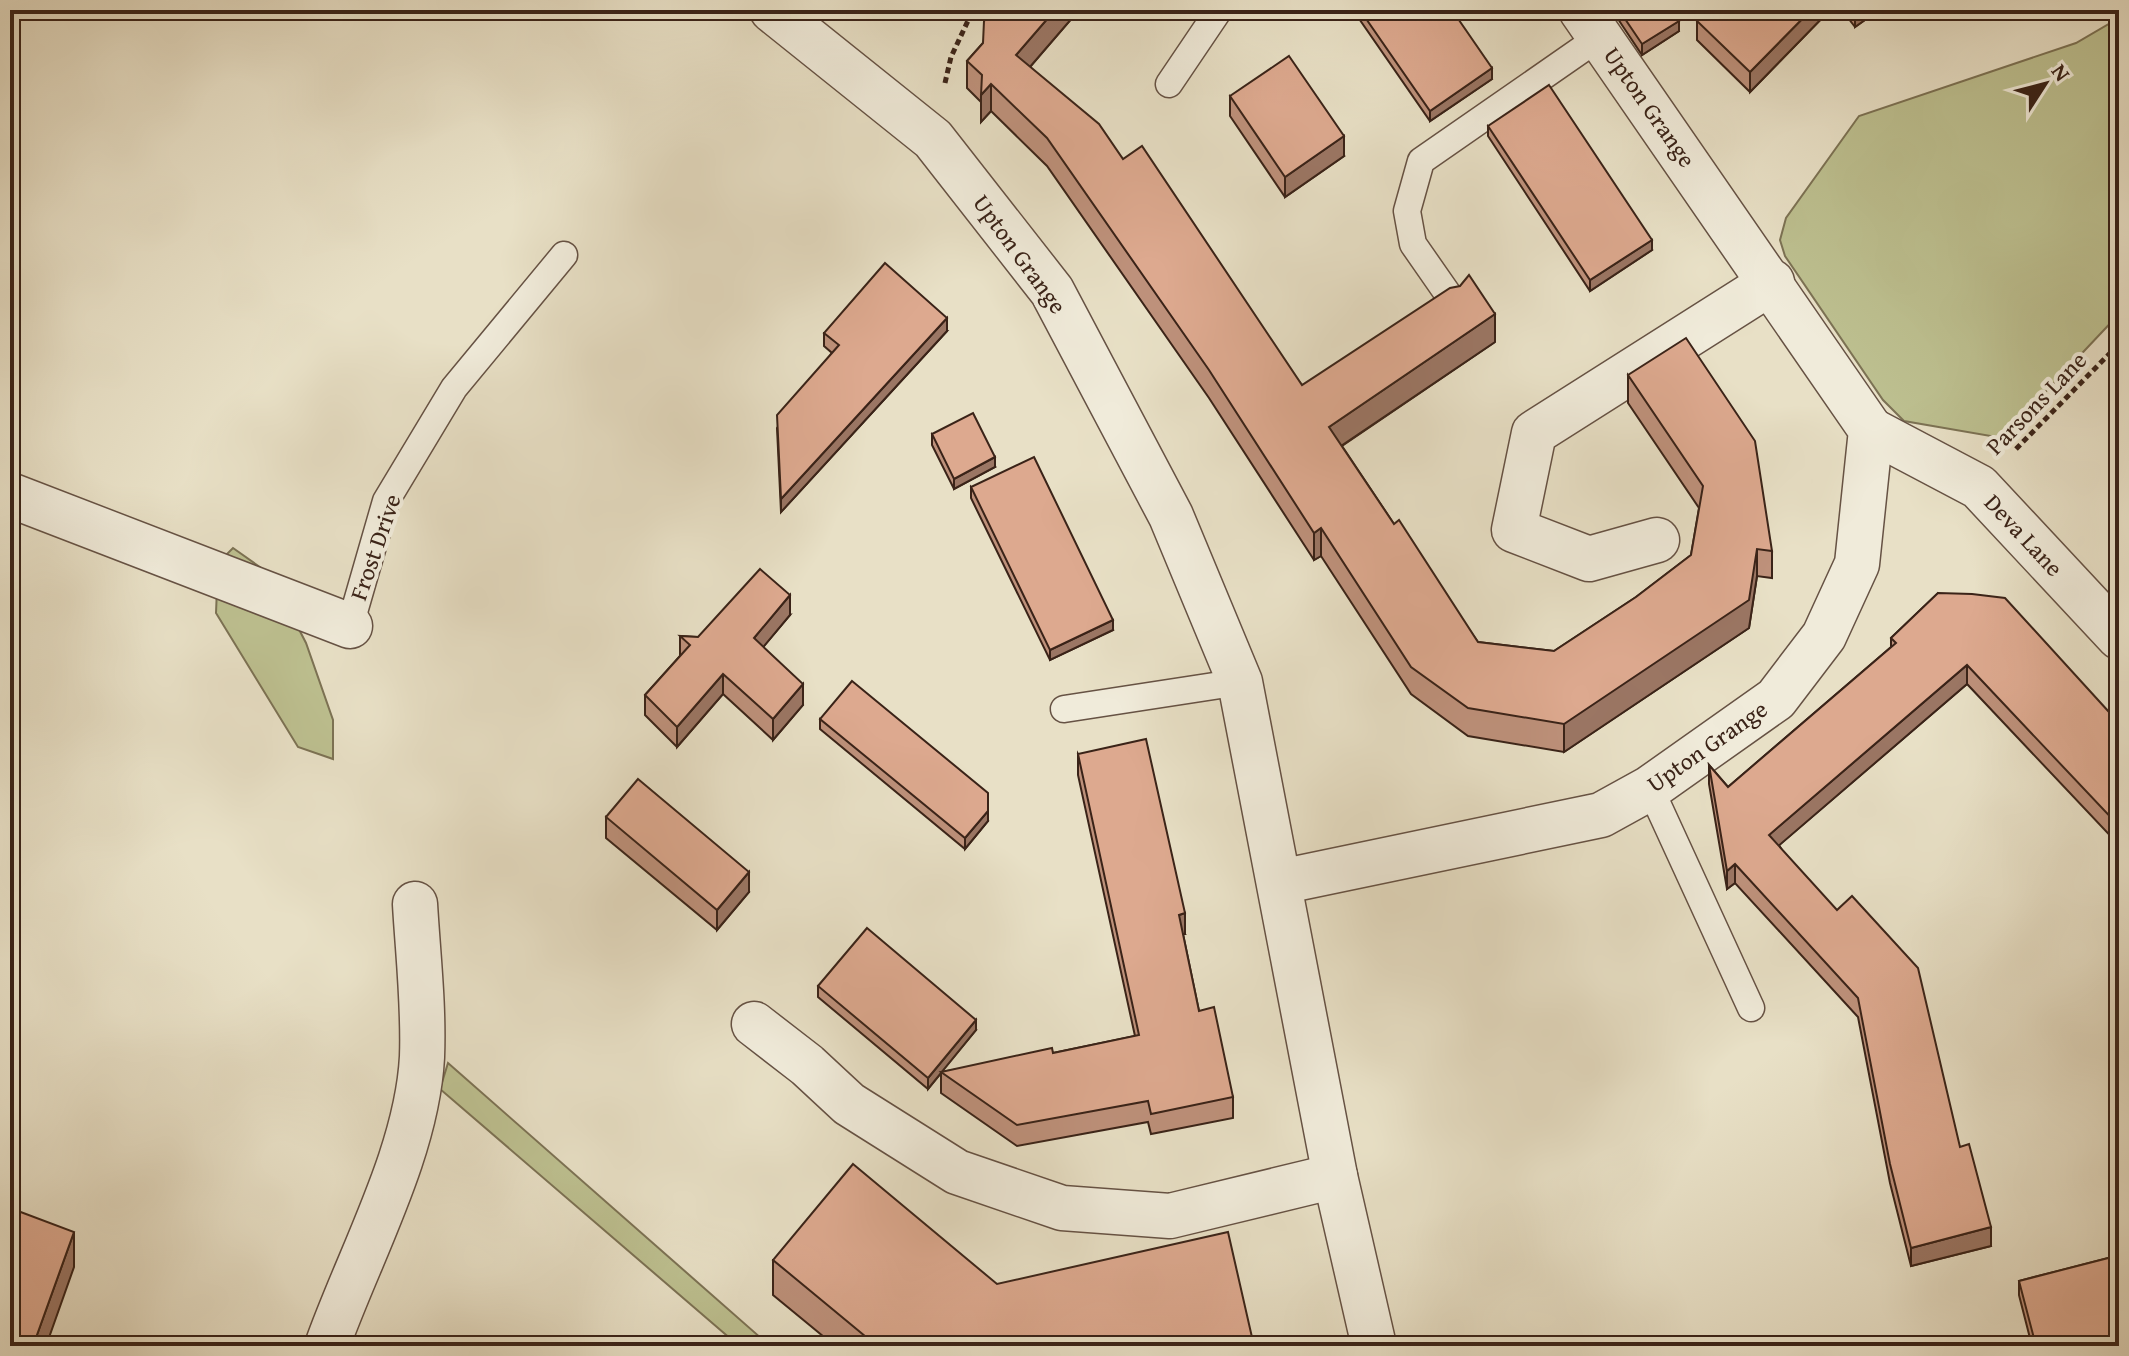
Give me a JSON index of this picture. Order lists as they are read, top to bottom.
{
  "streets": {
    "street": ["Upton Grange", "Deva Lane", "Frost Drive"],
    "path": ["Parsons Lane"]
  },
  "crossings": [
    ["Upton Grange", "Deva Lane"],
    ["Parsons Lane", "Deva Lane"]
  ],
  "north": "top right"
}
